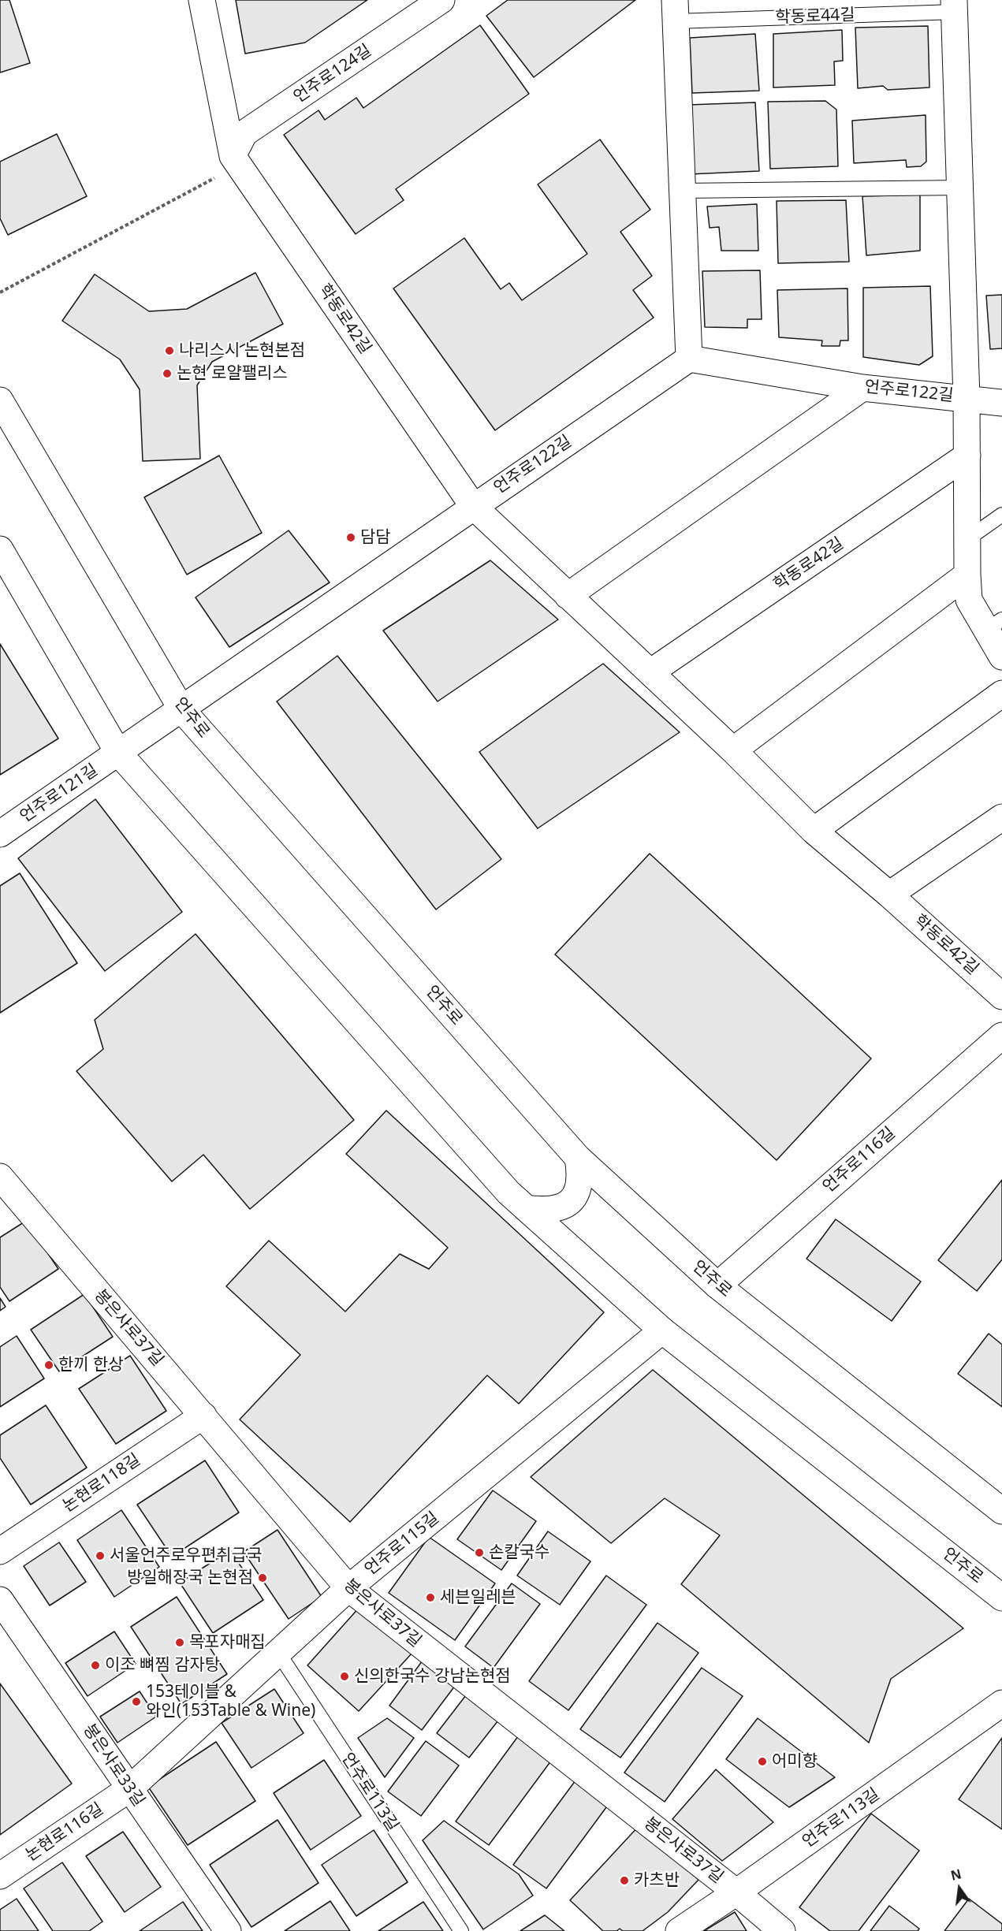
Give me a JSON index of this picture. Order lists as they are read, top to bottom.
{
  "streets": {
    "street": [
      "학동로44길",
      "언주로124길",
      "학동로42길",
      "언주로122길",
      "언주로",
      "언주로121길",
      "언주로116길",
      "봉은사로37길",
      "논현로118길",
      "언주로115길",
      "봉은사로33길",
      "언주로113길",
      "논현로116길"
    ]
  },
  "crossings": [
    ["학동로44길", "언주로122길"],
    ["언주로124길", "학동로42길"],
    ["학동로42길", "언주로122길"],
    ["언주로122길", "언주로"],
    ["언주로122길", "언주로121길"],
    ["언주로", "언주로121길"],
    ["언주로", "언주로116길"],
    ["언주로", "언주로115길"],
    ["봉은사로37길", "논현로118길"],
    ["봉은사로37길", "언주로115길"],
    ["봉은사로37길", "언주로113길"],
    ["언주로115길", "봉은사로33길"],
    ["언주로115길", "언주로113길"],
    ["언주로115길", "논현로116길"],
    ["봉은사로33길", "논현로116길"]
  ],
  "places": [
    "나리스시 논현본점",
    "논현 로얄팰리스",
    "담담",
    "한끼 한상",
    "손칼국수",
    "서울언주로우편취급국",
    "방일해장국 논현점",
    "세븐일레븐",
    "목포자매집",
    "이조 뼈찜 감자탕",
    "신의한국수 강남논현점",
    "153테이블 & 와인(153Table & Wine)",
    "어미향",
    "카츠반"
  ],
  "north": "top"
}
